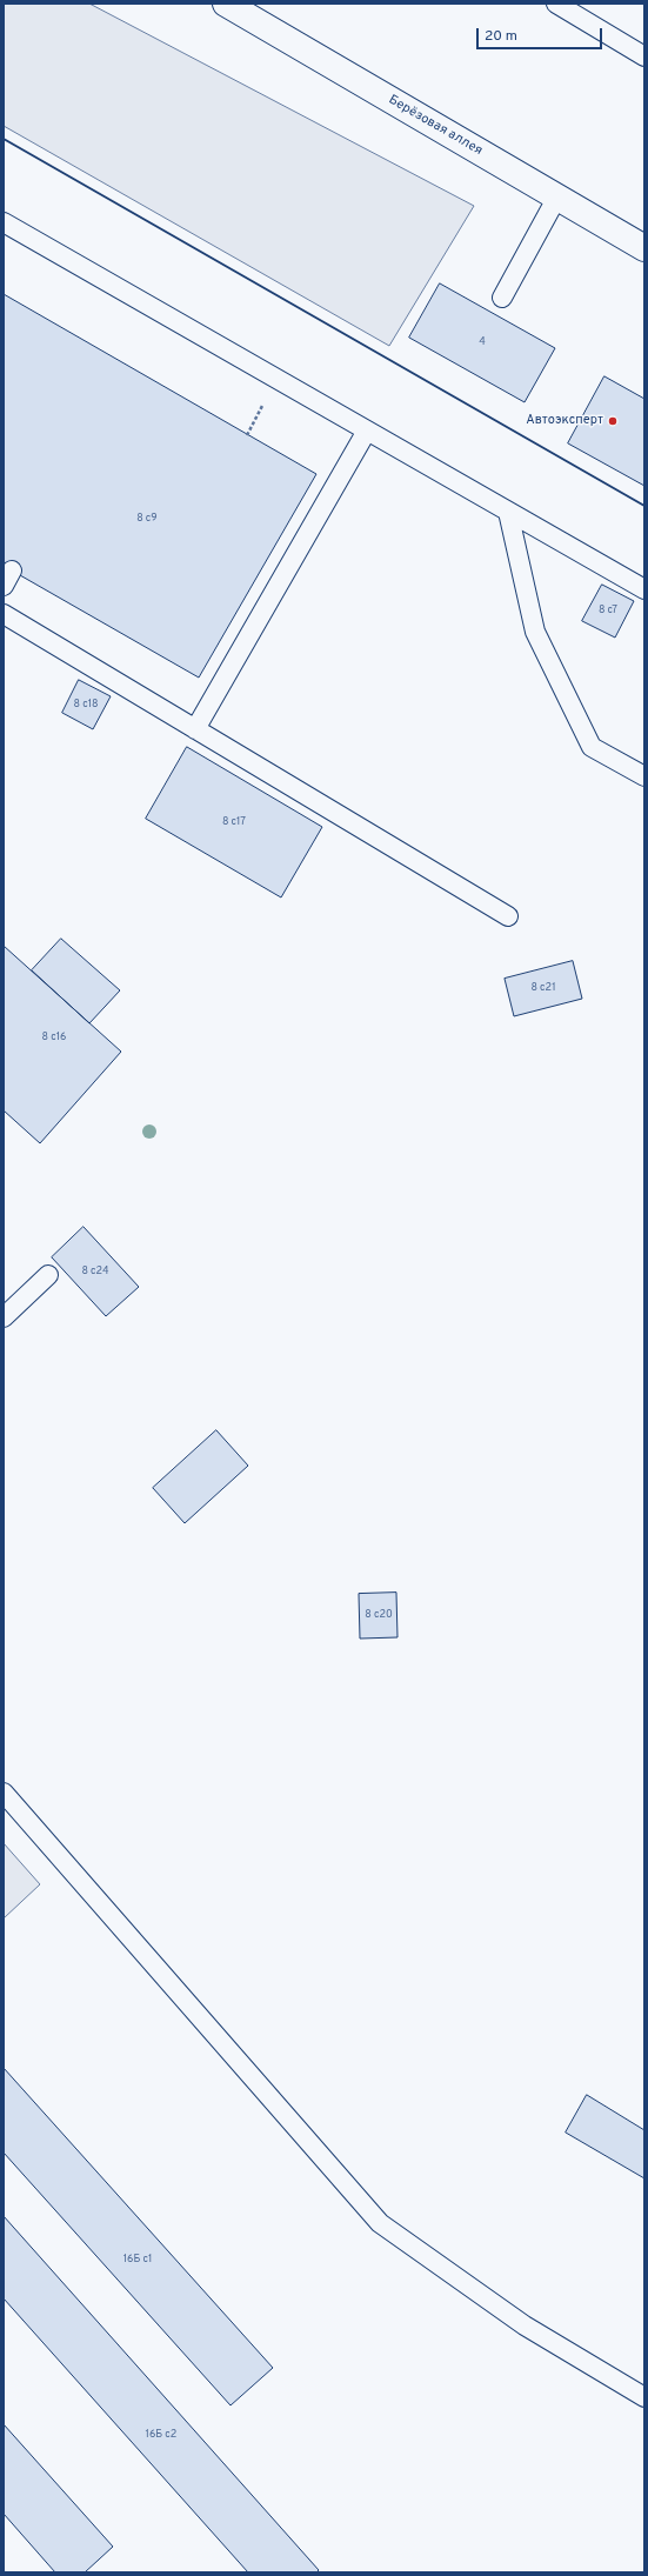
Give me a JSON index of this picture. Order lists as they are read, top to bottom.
{
  "streets": {
    "main road": ["Берёзовая аллея"]
  },
  "places": ["Автоэксперт"],
  "house_numbers": [
    "4",
    "8 с9",
    "8 с7",
    "8 с18",
    "8 с17",
    "8 с21",
    "8 с16",
    "8 с24",
    "8 с20",
    "16Б с1",
    "16Б с2"
  ],
  "scale_bar": "20 m"
}
